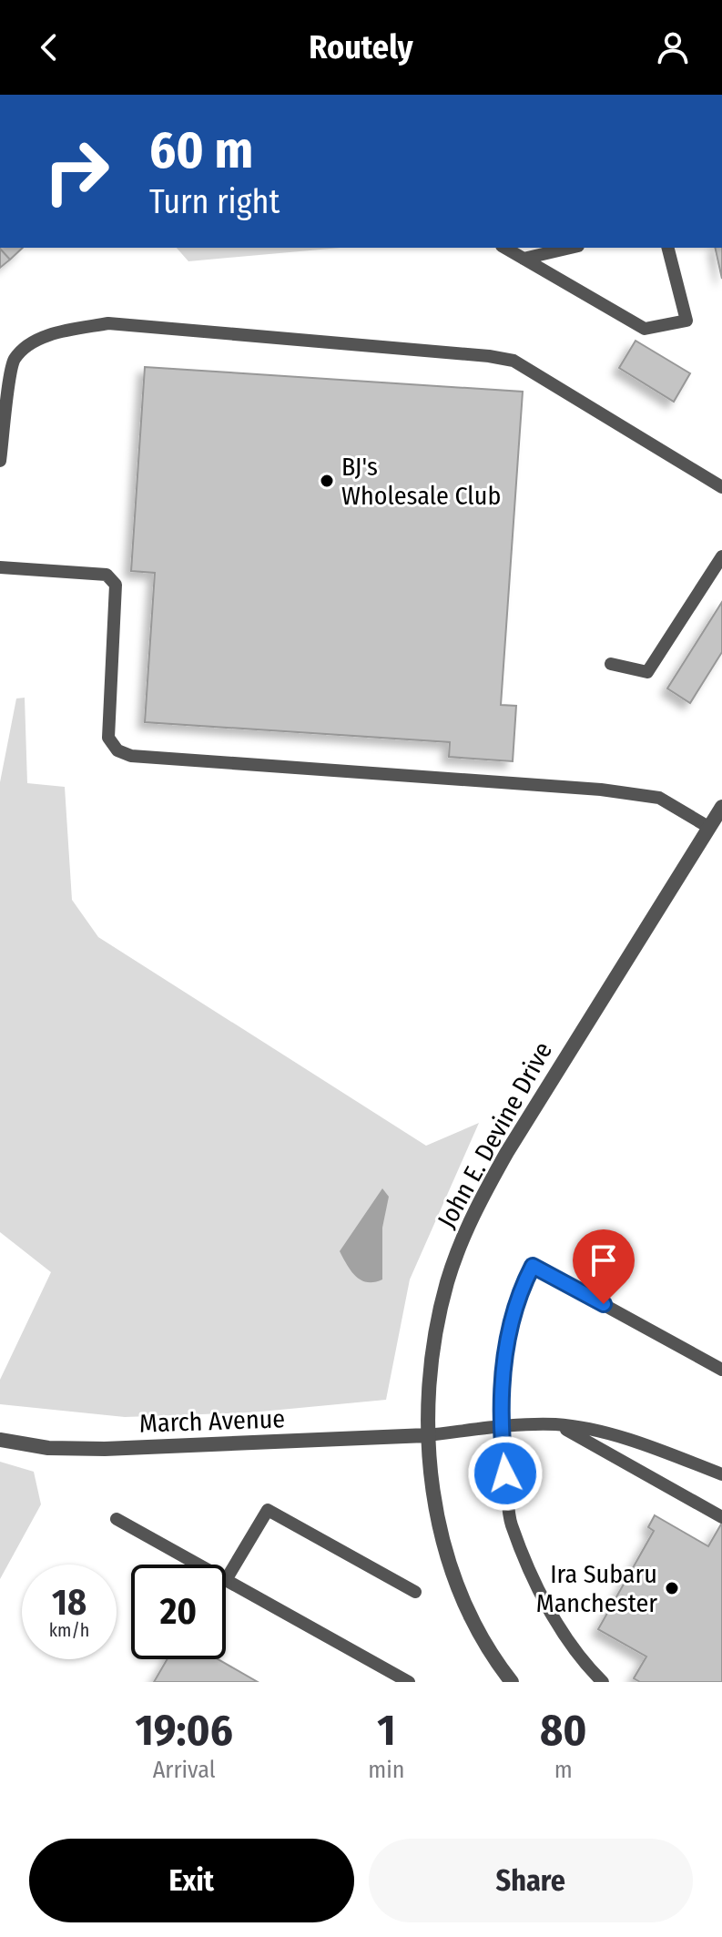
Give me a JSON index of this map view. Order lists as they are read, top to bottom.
{
  "streets": {
    "street": ["John E. Devine Drive", "March Avenue"]
  },
  "crossings": [
    ["John E. Devine Drive", "March Avenue"]
  ],
  "places": ["BJ's Wholesale Club", "Ira Subaru Manchester"],
  "page": {
    "header": "Routely",
    "turn": ["60 m", "Turn right"],
    "speed": "18 km/h",
    "limit": "20",
    "eta": [
      "19:06",
      "Arrival",
      "1",
      "min",
      "80",
      "m"
    ],
    "buttons": ["Exit", "Share"]
  }
}
